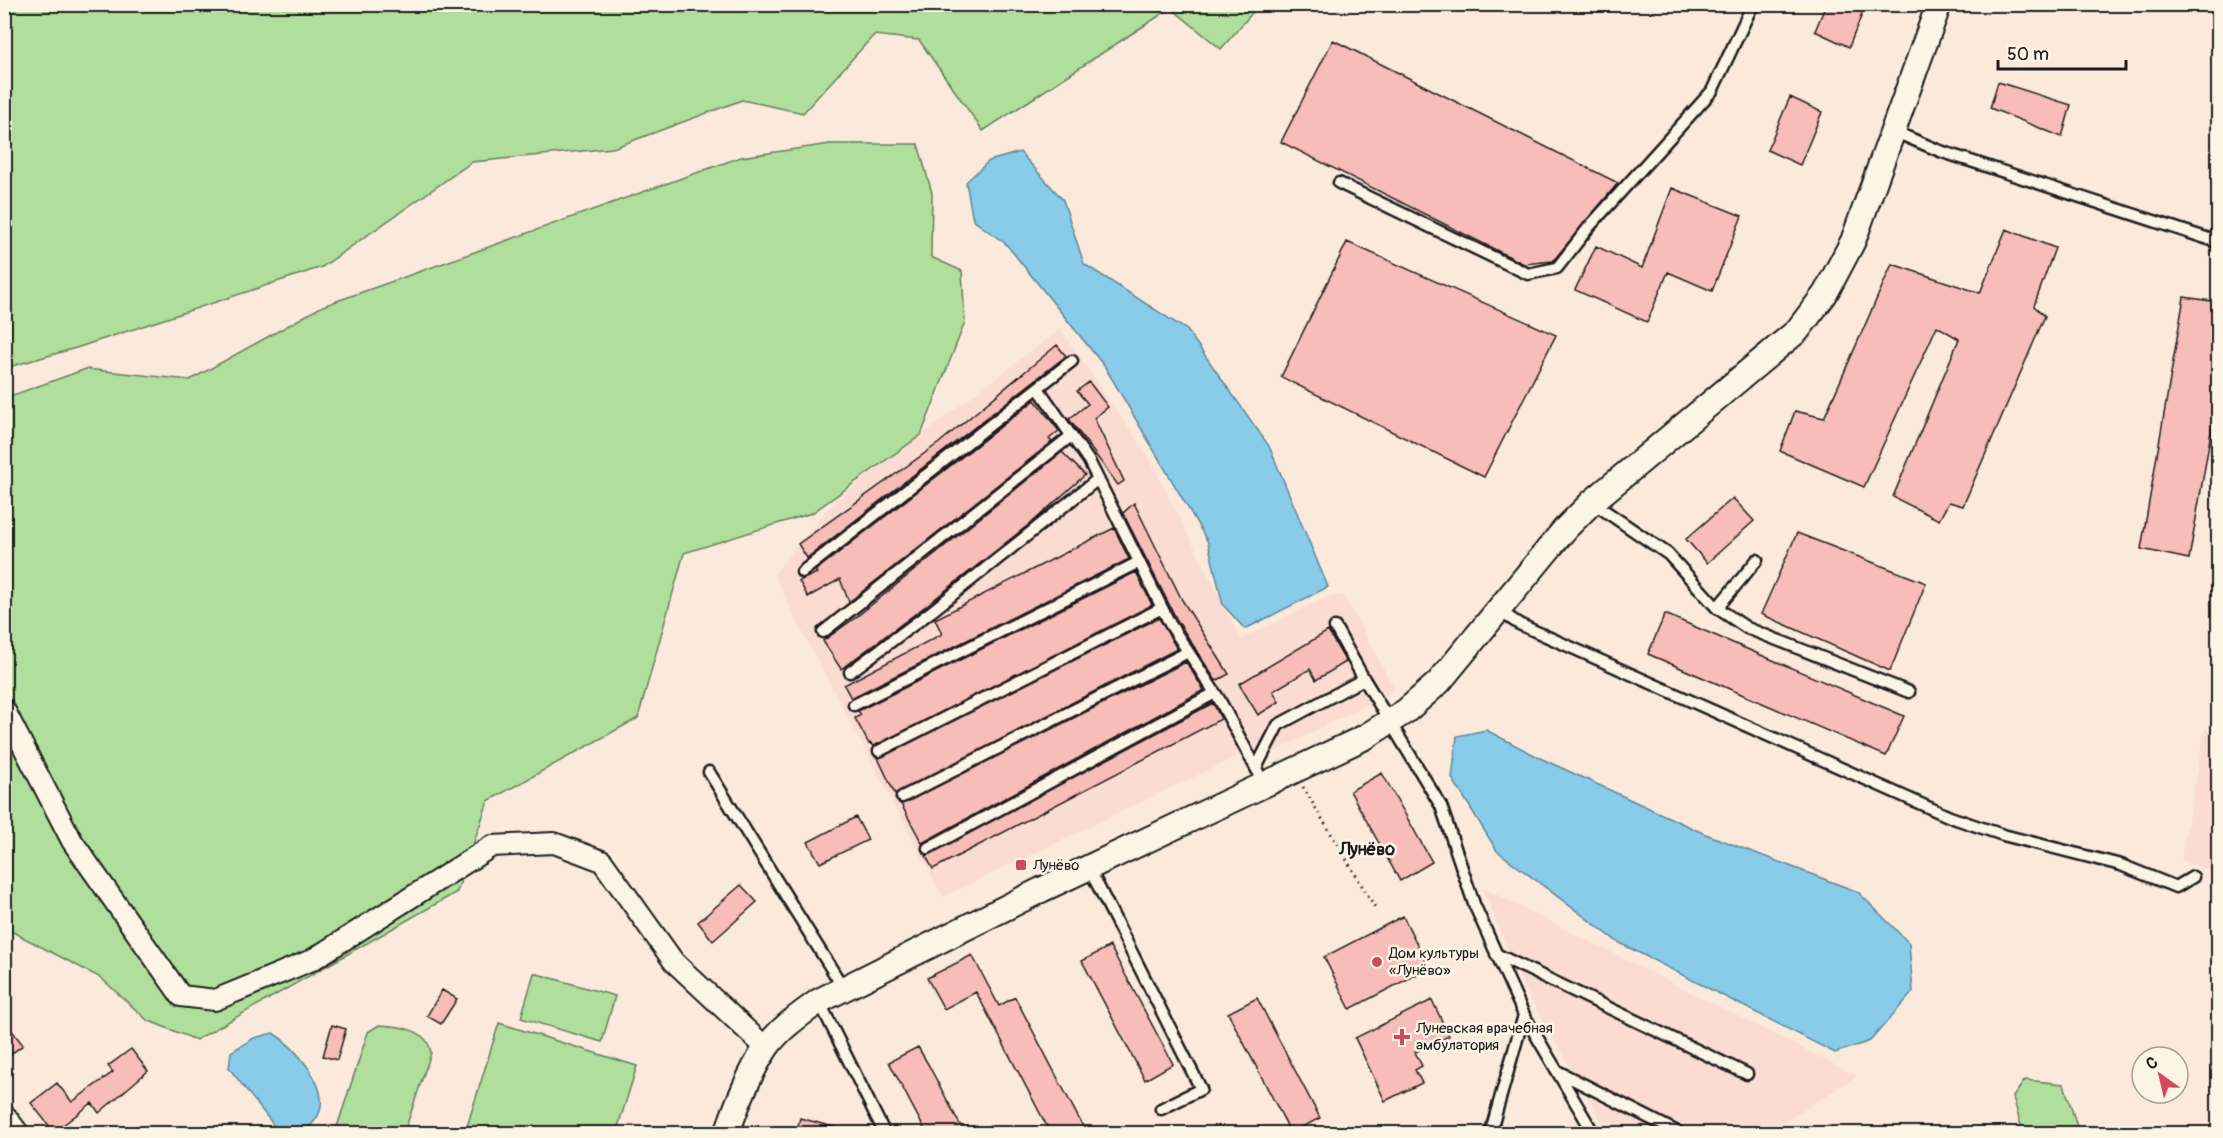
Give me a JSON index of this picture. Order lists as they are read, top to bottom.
{
  "districts": ["Лунёво"],
  "places": {
    "transit": ["Лунёво"],
    "other": ["Дом культуры «Лунёво»"],
    "health": ["Луневская врачебная амбулатория"]
  },
  "scale_bar": "50 m",
  "north": "top left"
}
